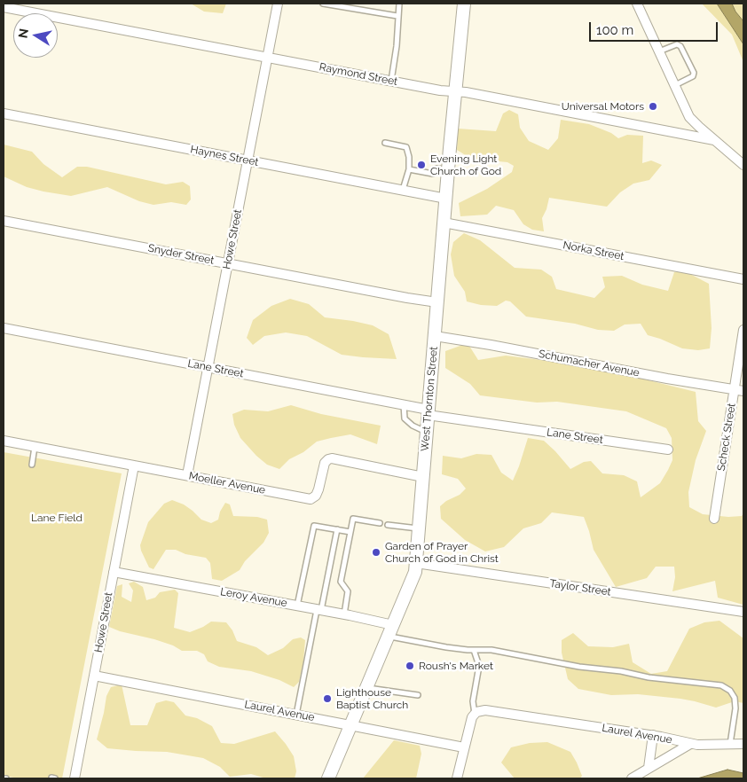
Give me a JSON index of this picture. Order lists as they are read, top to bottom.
{
  "streets": {
    "main road": ["West Thornton Street"],
    "street": [
      "Raymond Street",
      "Haynes Street",
      "Howe Street",
      "Norka Street",
      "Snyder Street",
      "Schumacher Avenue",
      "Lane Street",
      "Scheck Street",
      "Moeller Avenue",
      "Taylor Street",
      "Leroy Avenue",
      "Laurel Avenue"
    ]
  },
  "crossings": [
    ["Raymond Street", "Howe Street"],
    ["Raymond Street", "West Thornton Street"],
    ["Haynes Street", "Howe Street"],
    ["Haynes Street", "West Thornton Street"],
    ["Howe Street", "Snyder Street"],
    ["Howe Street", "Lane Street"],
    ["Howe Street", "Moeller Avenue"],
    ["Howe Street", "Leroy Avenue"],
    ["Howe Street", "Laurel Avenue"],
    ["Norka Street", "West Thornton Street"],
    ["Snyder Street", "West Thornton Street"],
    ["Schumacher Avenue", "West Thornton Street"],
    ["Schumacher Avenue", "Scheck Street"],
    ["Lane Street", "West Thornton Street"],
    ["West Thornton Street", "Moeller Avenue"],
    ["West Thornton Street", "Taylor Street"],
    ["West Thornton Street", "Leroy Avenue"],
    ["West Thornton Street", "Laurel Avenue"]
  ],
  "parks": ["Lane Field"],
  "places": [
    "Universal Motors",
    "Evening Light Church of God",
    "Garden of Prayer Church of God in Christ",
    "Roush's Market",
    "Lighthouse Baptist Church"
  ],
  "scale_bar": "100 m",
  "north": "left"
}
